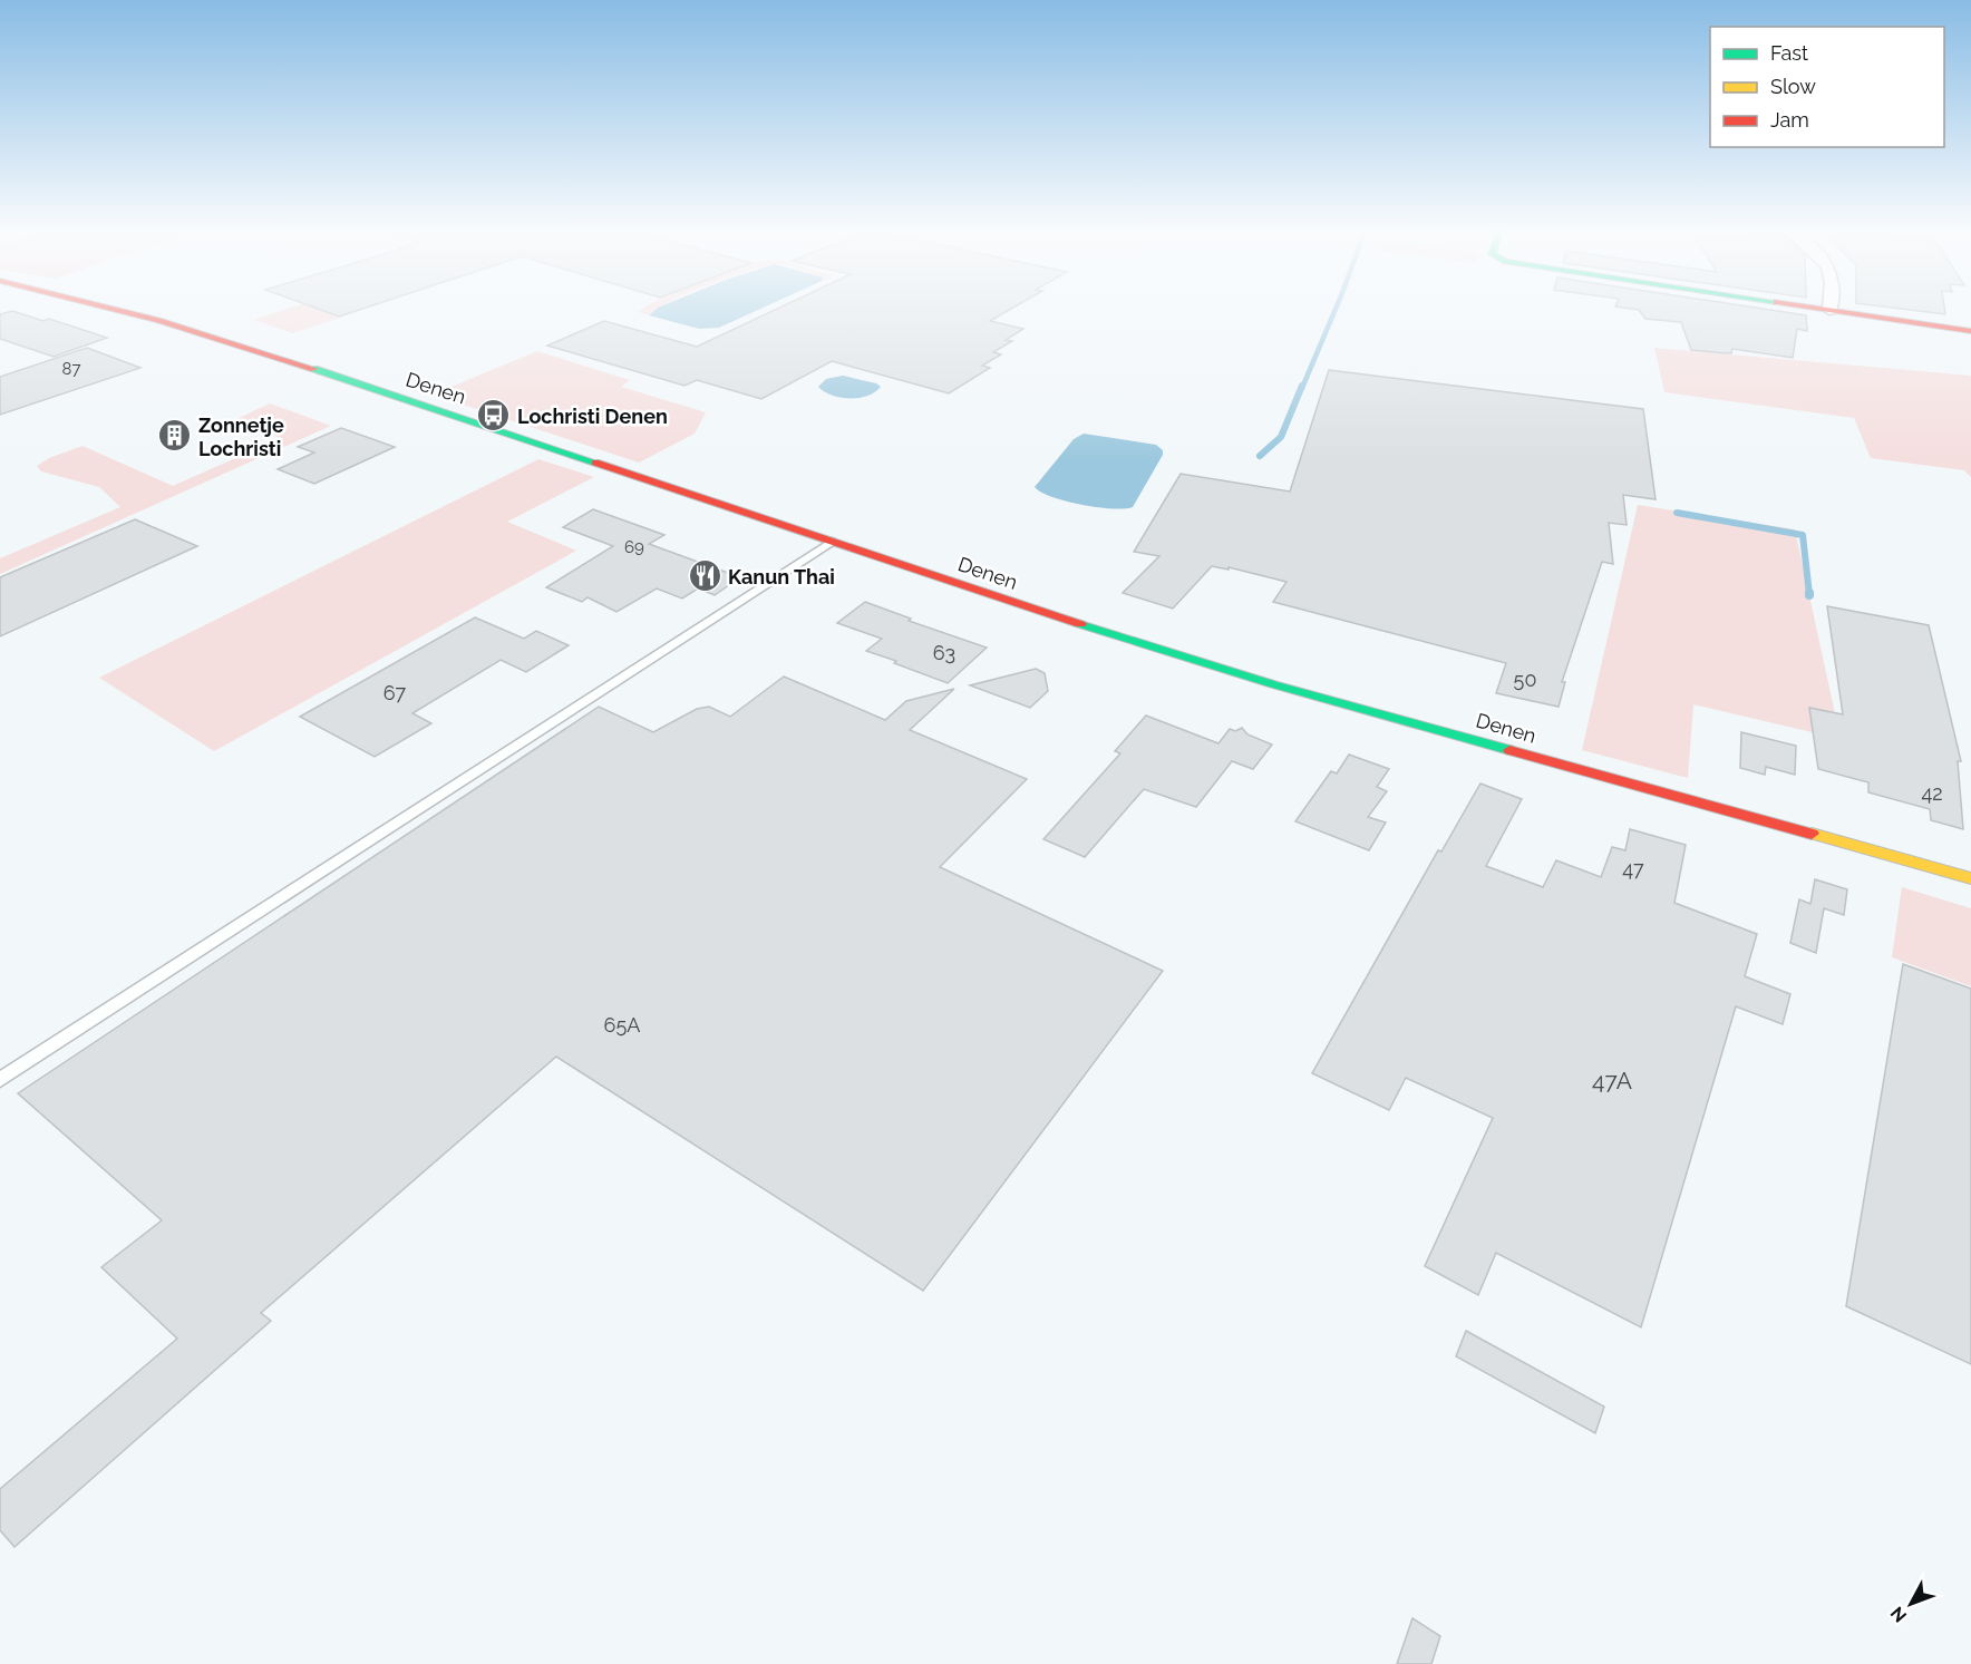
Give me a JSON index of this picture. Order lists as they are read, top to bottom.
{
  "streets": {
    "main road": ["Denen"]
  },
  "places": {
    "bus stop": ["Lochristi Denen"],
    "building": ["Zonnetje Lochristi"],
    "restaurant": ["Kanun Thai"]
  },
  "house_numbers": [
    "87",
    "69",
    "63",
    "50",
    "67",
    "42",
    "47",
    "65A",
    "47A"
  ],
  "legend": ["Fast", "Slow", "Jam"],
  "north": "bottom left"
}
